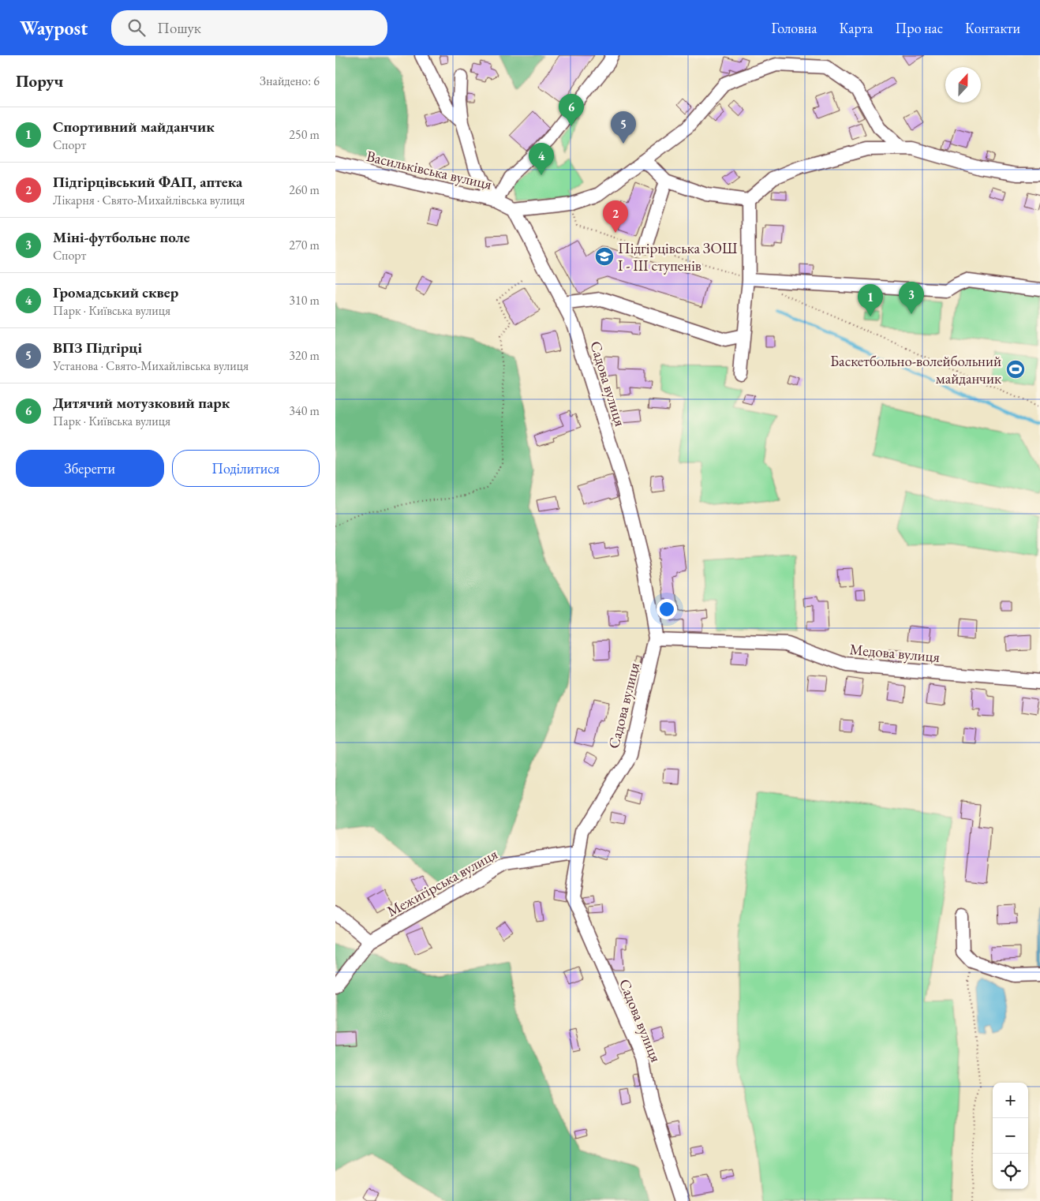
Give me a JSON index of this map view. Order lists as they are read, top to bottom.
{
  "streets": {
    "street": [
      "Васильківська вулиця",
      "Садова вулиця",
      "Медова вулиця",
      "Межигірська вулиця"
    ]
  },
  "crossings": [
    ["Васильківська вулиця", "Садова вулиця"],
    ["Садова вулиця", "Медова вулиця"],
    ["Садова вулиця", "Межигірська вулиця"]
  ],
  "places": {
    "school or university": ["Підгірцівська ЗОШ І - ІІІ ступенів"],
    "sports": ["Баскетбольно-волейбольний майданчик"]
  },
  "north": "top",
  "page": {
    "header": "Waypost",
    "search": "Пошук",
    "nav": [
      "Головна",
      "Карта",
      "Про нас",
      "Контакти"
    ],
    "heading": ["Поруч", "Знайдено: 6"],
    "pins": [
      "6",
      "5",
      "4",
      "2",
      "3",
      "1"
    ],
    "list": [
      {
        "mark": "1",
        "name": "Спортивний майданчик",
        "note": "Спорт",
        "value": "250 m"
      },
      {
        "mark": "2",
        "name": "Підгірцівський ФАП, аптека",
        "note": "Лікарня · Свято-Михайлівська вулиця",
        "value": "260 m"
      },
      {
        "mark": "3",
        "name": "Міні-футбольне поле",
        "note": "Спорт",
        "value": "270 m"
      },
      {
        "mark": "4",
        "name": "Громадський сквер",
        "note": "Парк · Київська вулиця",
        "value": "310 m"
      },
      {
        "mark": "5",
        "name": "ВПЗ Підгірці",
        "note": "Установа · Свято-Михайлівська вулиця",
        "value": "320 m"
      },
      {
        "mark": "6",
        "name": "Дитячий мотузковий парк",
        "note": "Парк · Київська вулиця",
        "value": "340 m"
      }
    ],
    "buttons": ["Зберегти", "Поділитися"],
    "map_buttons": ["+", "−"]
  }
}
